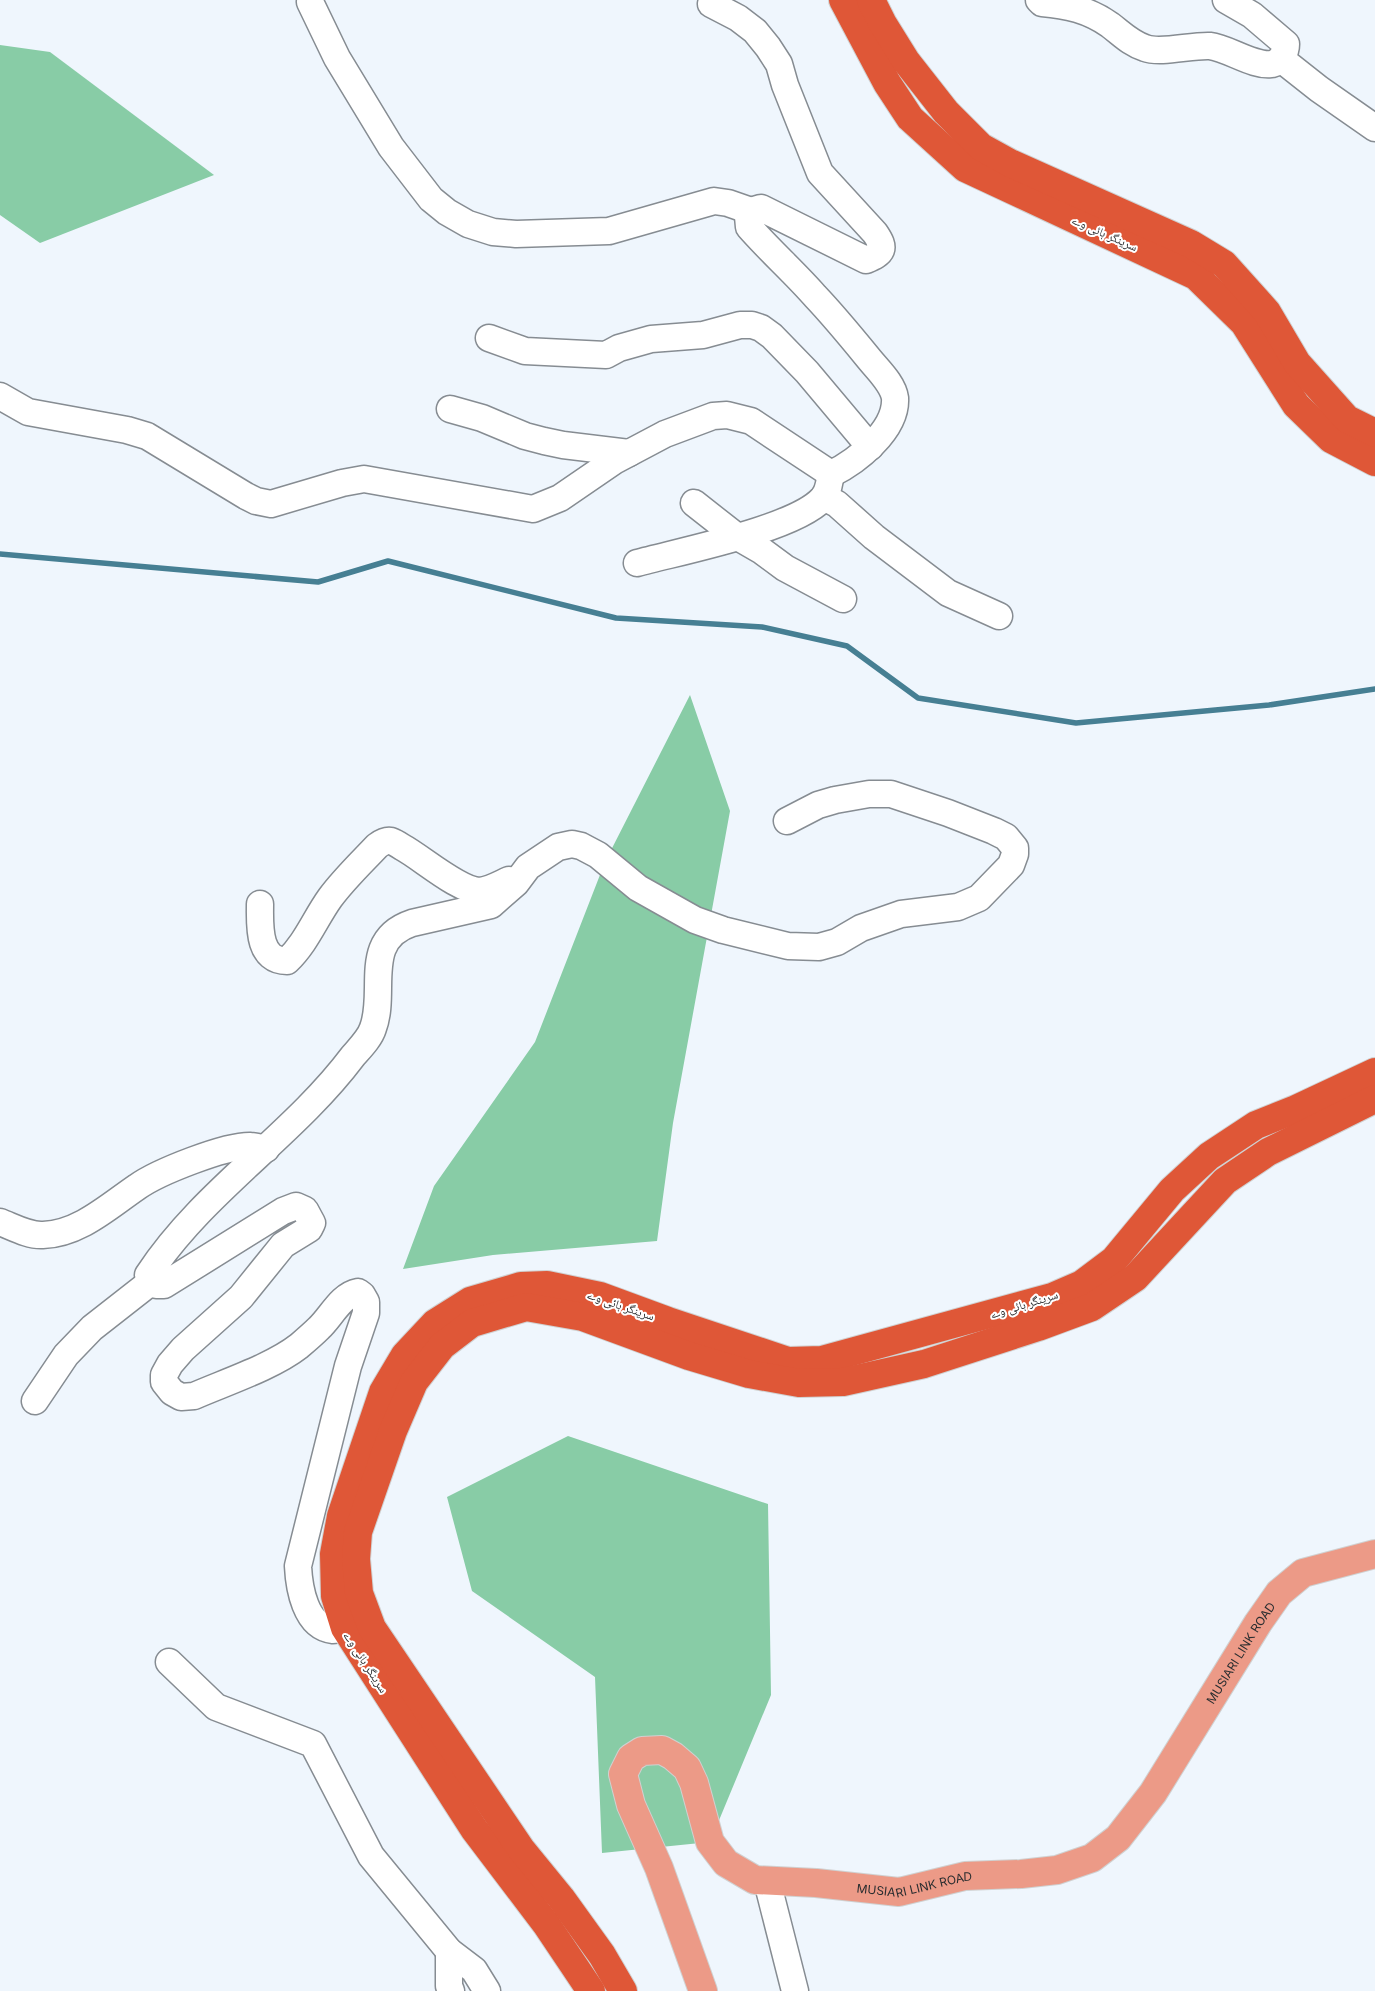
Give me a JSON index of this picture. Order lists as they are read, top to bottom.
{
  "streets": {
    "highway": ["سرینگر ہائی وے"],
    "main road": ["MUSIARI LINK ROAD"]
  }
}
